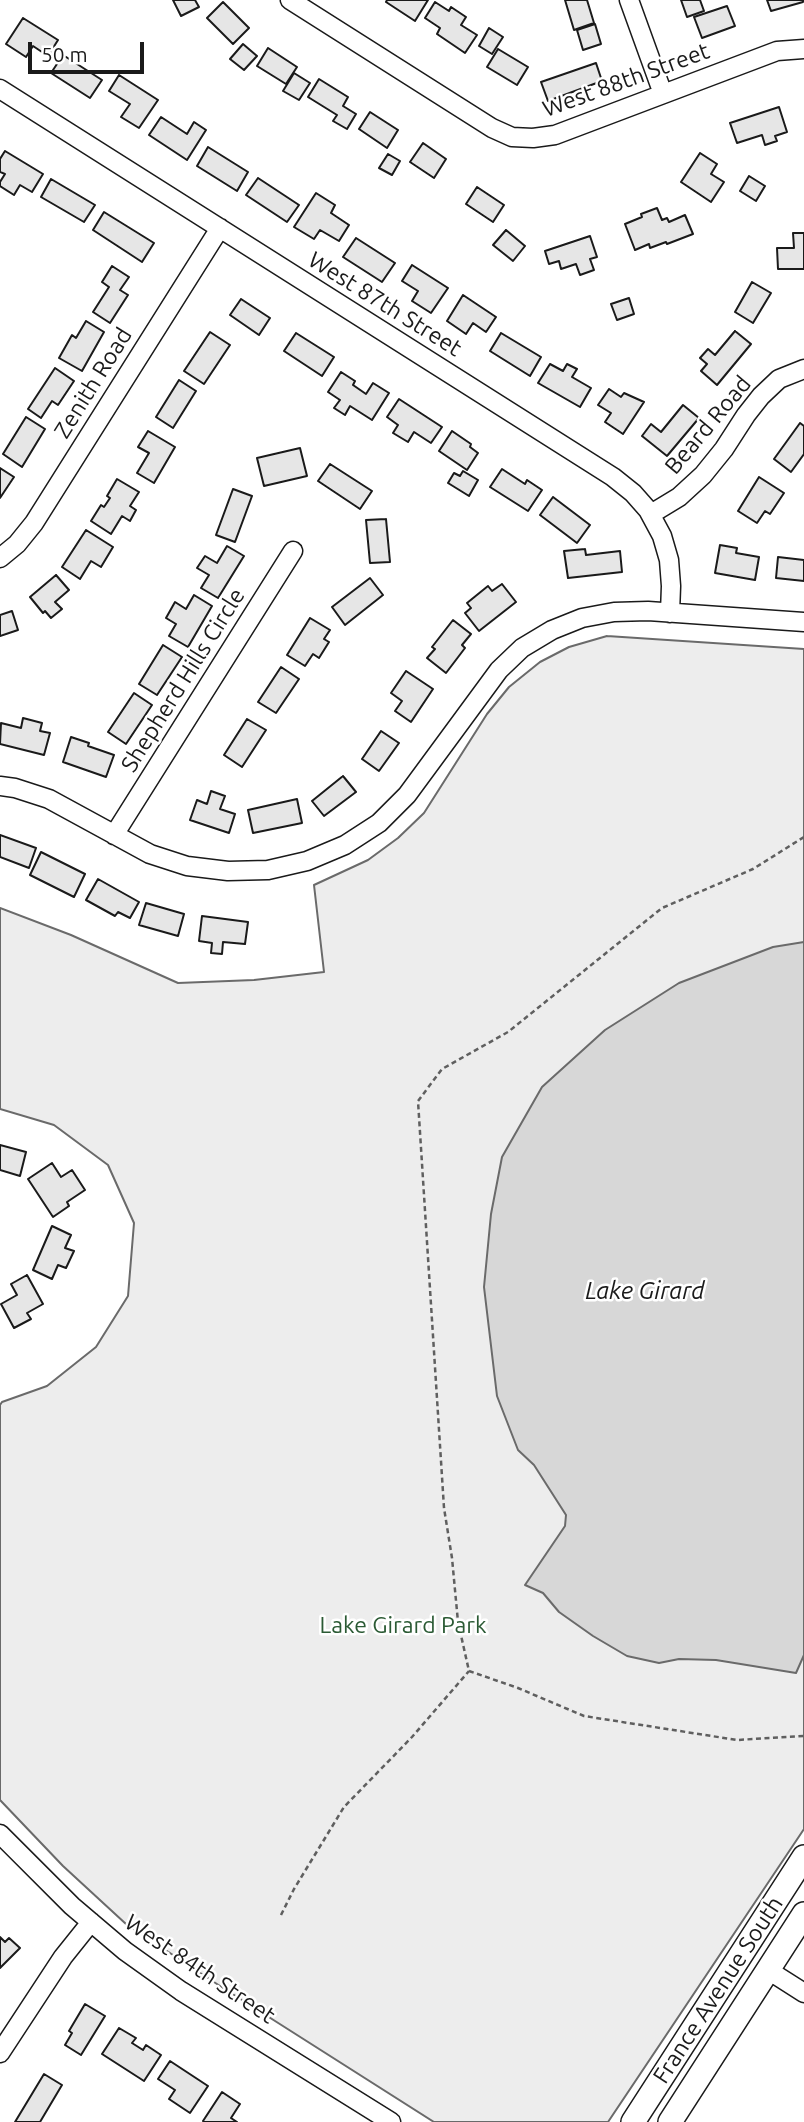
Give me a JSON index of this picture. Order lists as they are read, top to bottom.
{
  "streets": {
    "main road": ["France Avenue South"],
    "street": [
      "West 88th Street",
      "West 87th Street",
      "Zenith Road",
      "Beard Road",
      "Shepherd Hills Circle",
      "West 84th Street"
    ]
  },
  "crossings": [
    ["West 87th Street", "Zenith Road"],
    ["West 87th Street", "Beard Road"]
  ],
  "water": ["Lake Girard"],
  "parks": ["Lake Girard Park"],
  "scale_bar": "50 m"
}
